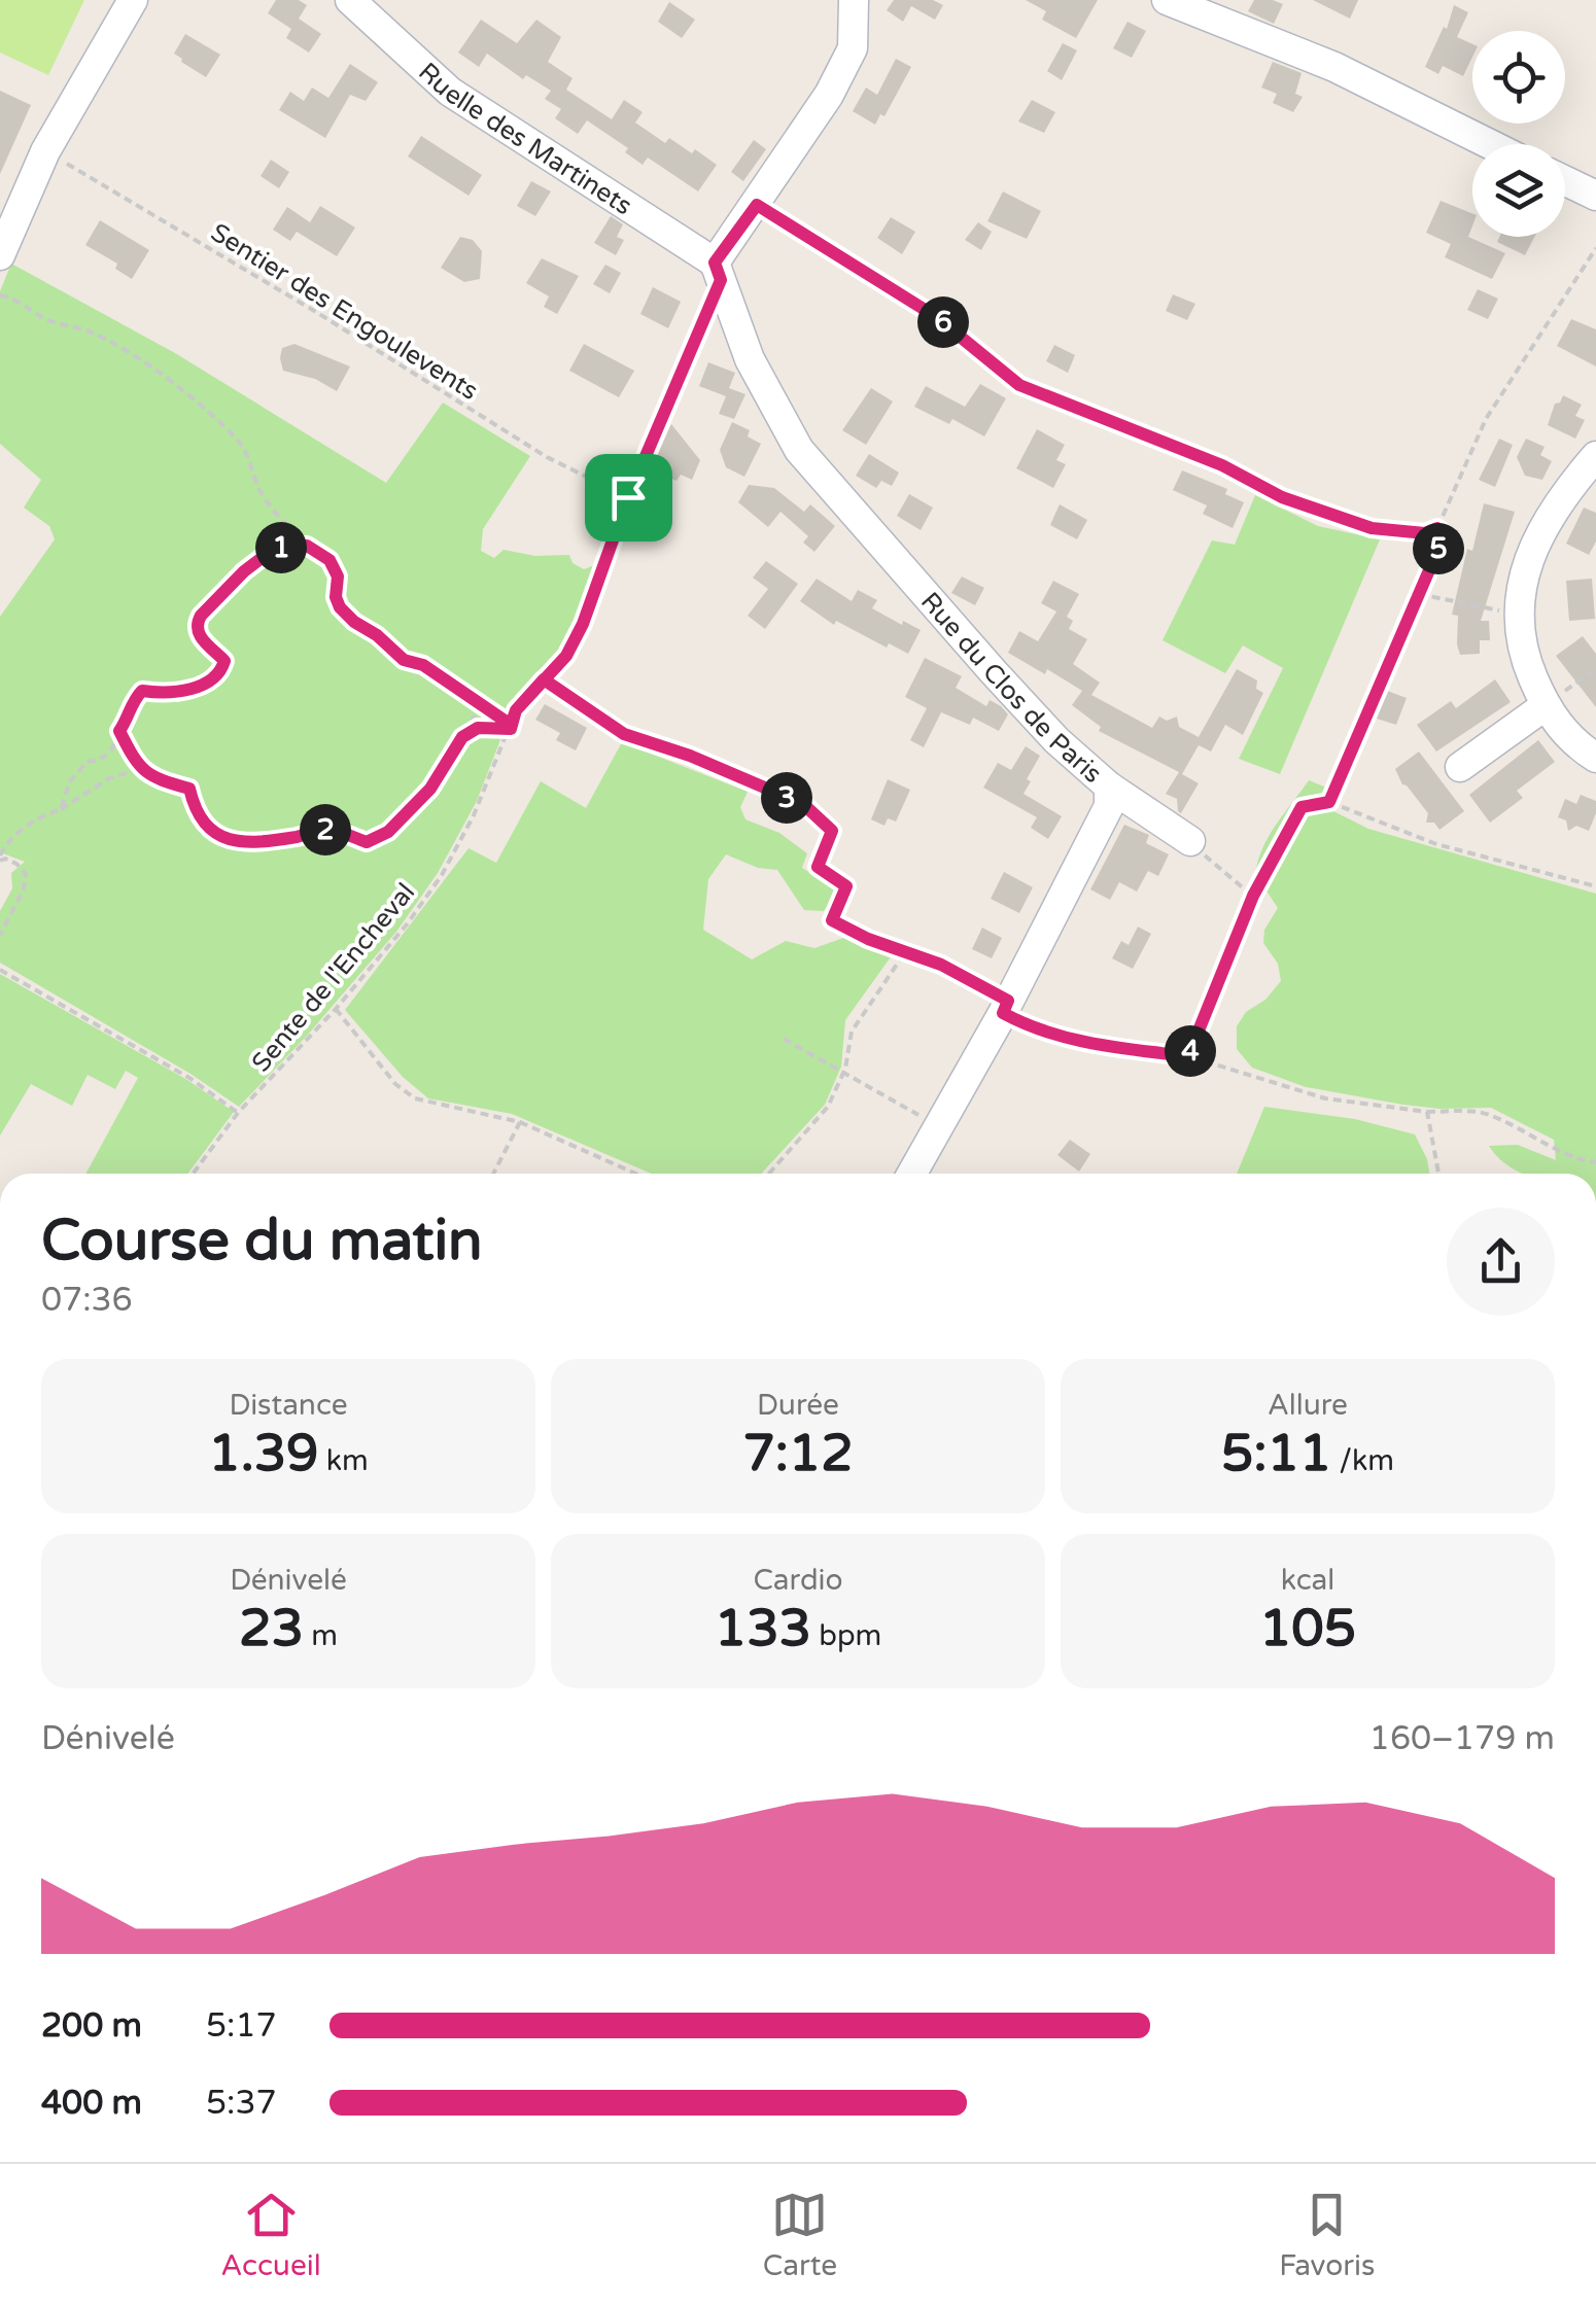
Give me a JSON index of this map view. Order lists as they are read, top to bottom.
{
  "streets": {
    "street": ["Ruelle des Martinets", "Rue du Clos de Paris"],
    "path": ["Sentier des Engoulevents", "Sente de l'Encheval"]
  },
  "crossings": [
    ["Ruelle des Martinets", "Rue du Clos de Paris"],
    ["Ruelle des Martinets", "Sente de l'Encheval"],
    ["Sentier des Engoulevents", "Sente de l'Encheval"],
    ["Rue du Clos de Paris", "Sente de l'Encheval"]
  ],
  "page": {
    "pins": [
      "6",
      "1",
      "5",
      "3",
      "2",
      "4"
    ],
    "heading": ["Course du matin", "07:36"],
    "stats": [
      ["Distance", "1.39 km"],
      ["Durée", "7:12"],
      ["Allure", "5:11 /km"],
      ["Dénivelé", "23 m"],
      ["Cardio", "133 bpm"],
      ["kcal", "105"]
    ],
    "chart": ["Dénivelé", "160–179 m"],
    "list": [
      {
        "name": "200 m",
        "note": "5:17"
      },
      {
        "name": "400 m",
        "note": "5:37"
      }
    ],
    "tabs": ["Accueil", "Carte", "Favoris"]
  }
}
